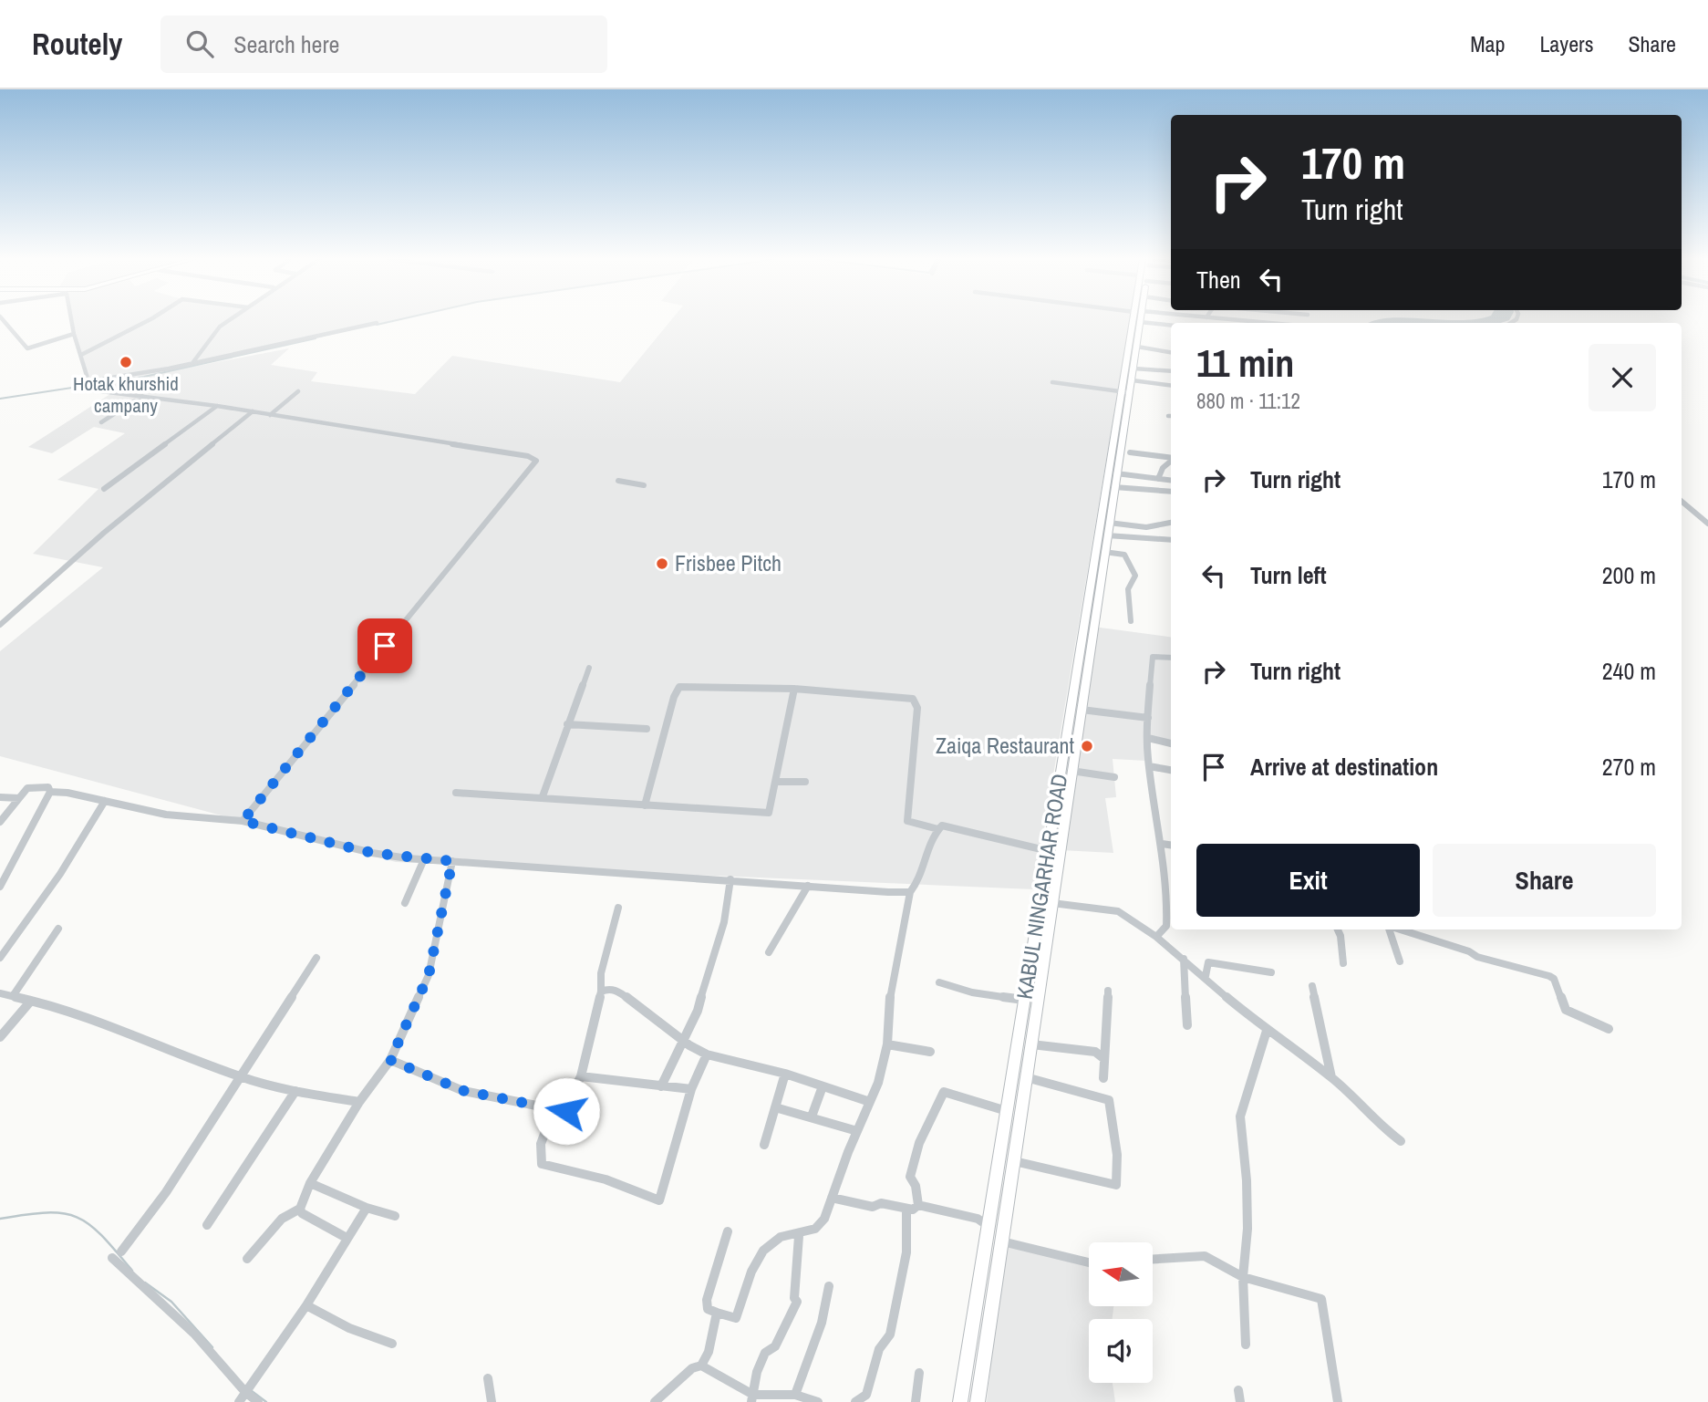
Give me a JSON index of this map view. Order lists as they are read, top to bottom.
{
  "streets": {
    "highway": ["KABUL NINGARHAR ROAD"]
  },
  "places": ["Hotak khurshid campany", "Frisbee Pitch", "Zaiqa Restaurant"],
  "north": "left",
  "page": {
    "header": "Routely",
    "search": "Search here",
    "nav": ["Map", "Layers", "Share"],
    "turn": ["170 m", "Turn right"],
    "then": "Then",
    "heading": ["11 min", "880 m · 11:12"],
    "list": [
      {
        "name": "Turn right",
        "value": "170 m"
      },
      {
        "name": "Turn left",
        "value": "200 m"
      },
      {
        "name": "Turn right",
        "value": "240 m"
      },
      {
        "name": "Arrive at destination",
        "value": "270 m"
      }
    ],
    "buttons": ["Exit", "Share"]
  }
}
